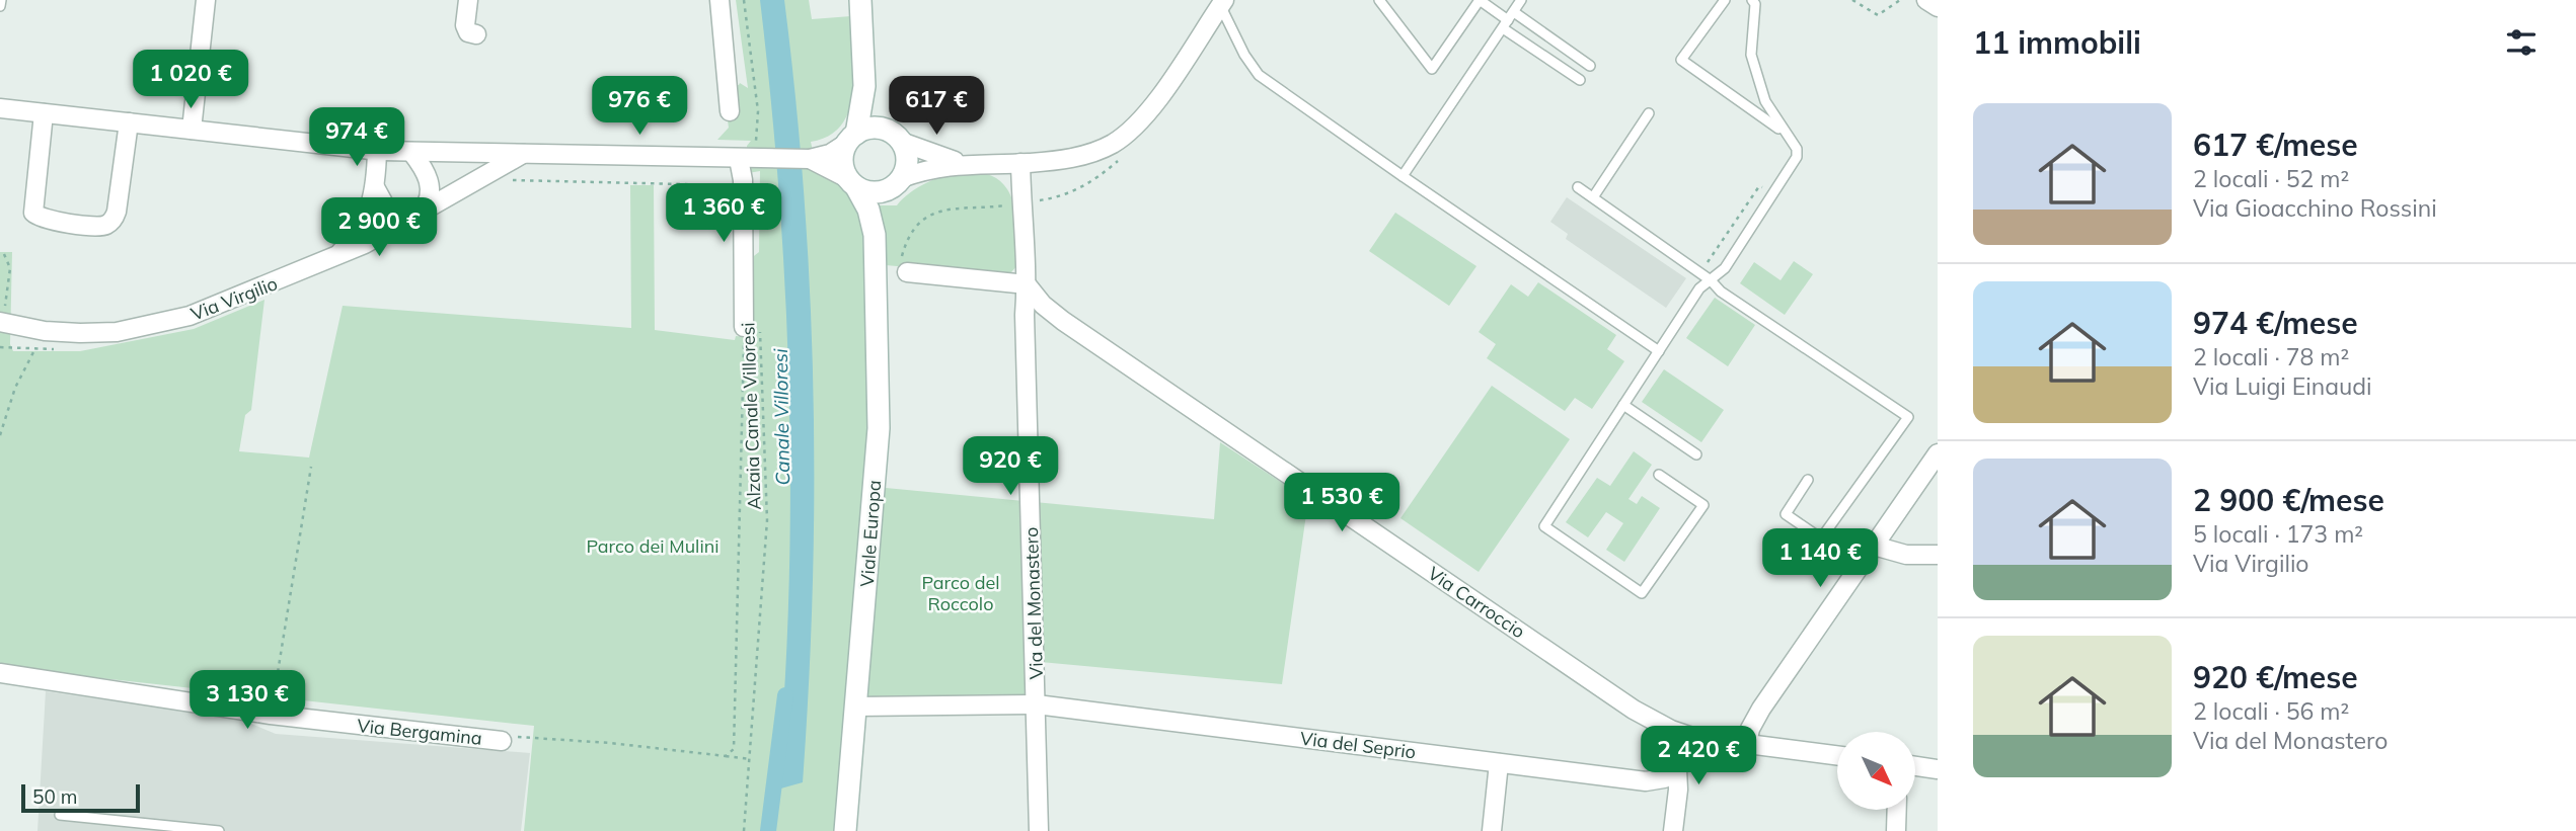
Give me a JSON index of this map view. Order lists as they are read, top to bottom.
{
  "streets": {
    "street": [
      "Via Virgilio",
      "Viale Europa",
      "Via Carroccio",
      "Via del Monastero",
      "Via Bergamina",
      "Via del Seprio"
    ],
    "path": ["Alzaia Canale Villoresi"]
  },
  "crossings": [
    ["Viale Europa", "Via del Seprio"],
    ["Via Carroccio", "Via del Monastero"],
    ["Via del Monastero", "Via del Seprio"]
  ],
  "water": ["Canale Villoresi"],
  "parks": ["Parco dei Mulini", "Parco del Roccolo"],
  "scale_bar": "50 m",
  "north": "bottom right",
  "page": {
    "heading": "11 immobili",
    "price": [
      "1 020 €",
      "976 €",
      "617 €",
      "974 €",
      "1 360 €",
      "2 900 €",
      "920 €",
      "1 530 €",
      "1 140 €",
      "3 130 €",
      "2 420 €"
    ],
    "list": [
      {
        "name": "617 €/mese",
        "note": "2 locali · 52 m² · Via Gioacchino Rossini"
      },
      {
        "name": "974 €/mese",
        "note": "2 locali · 78 m² · Via Luigi Einaudi"
      },
      {
        "name": "2 900 €/mese",
        "note": "5 locali · 173 m² · Via Virgilio"
      },
      {
        "name": "920 €/mese",
        "note": "2 locali · 56 m² · Via del Monastero"
      }
    ],
    "scale": "50 m"
  }
}
